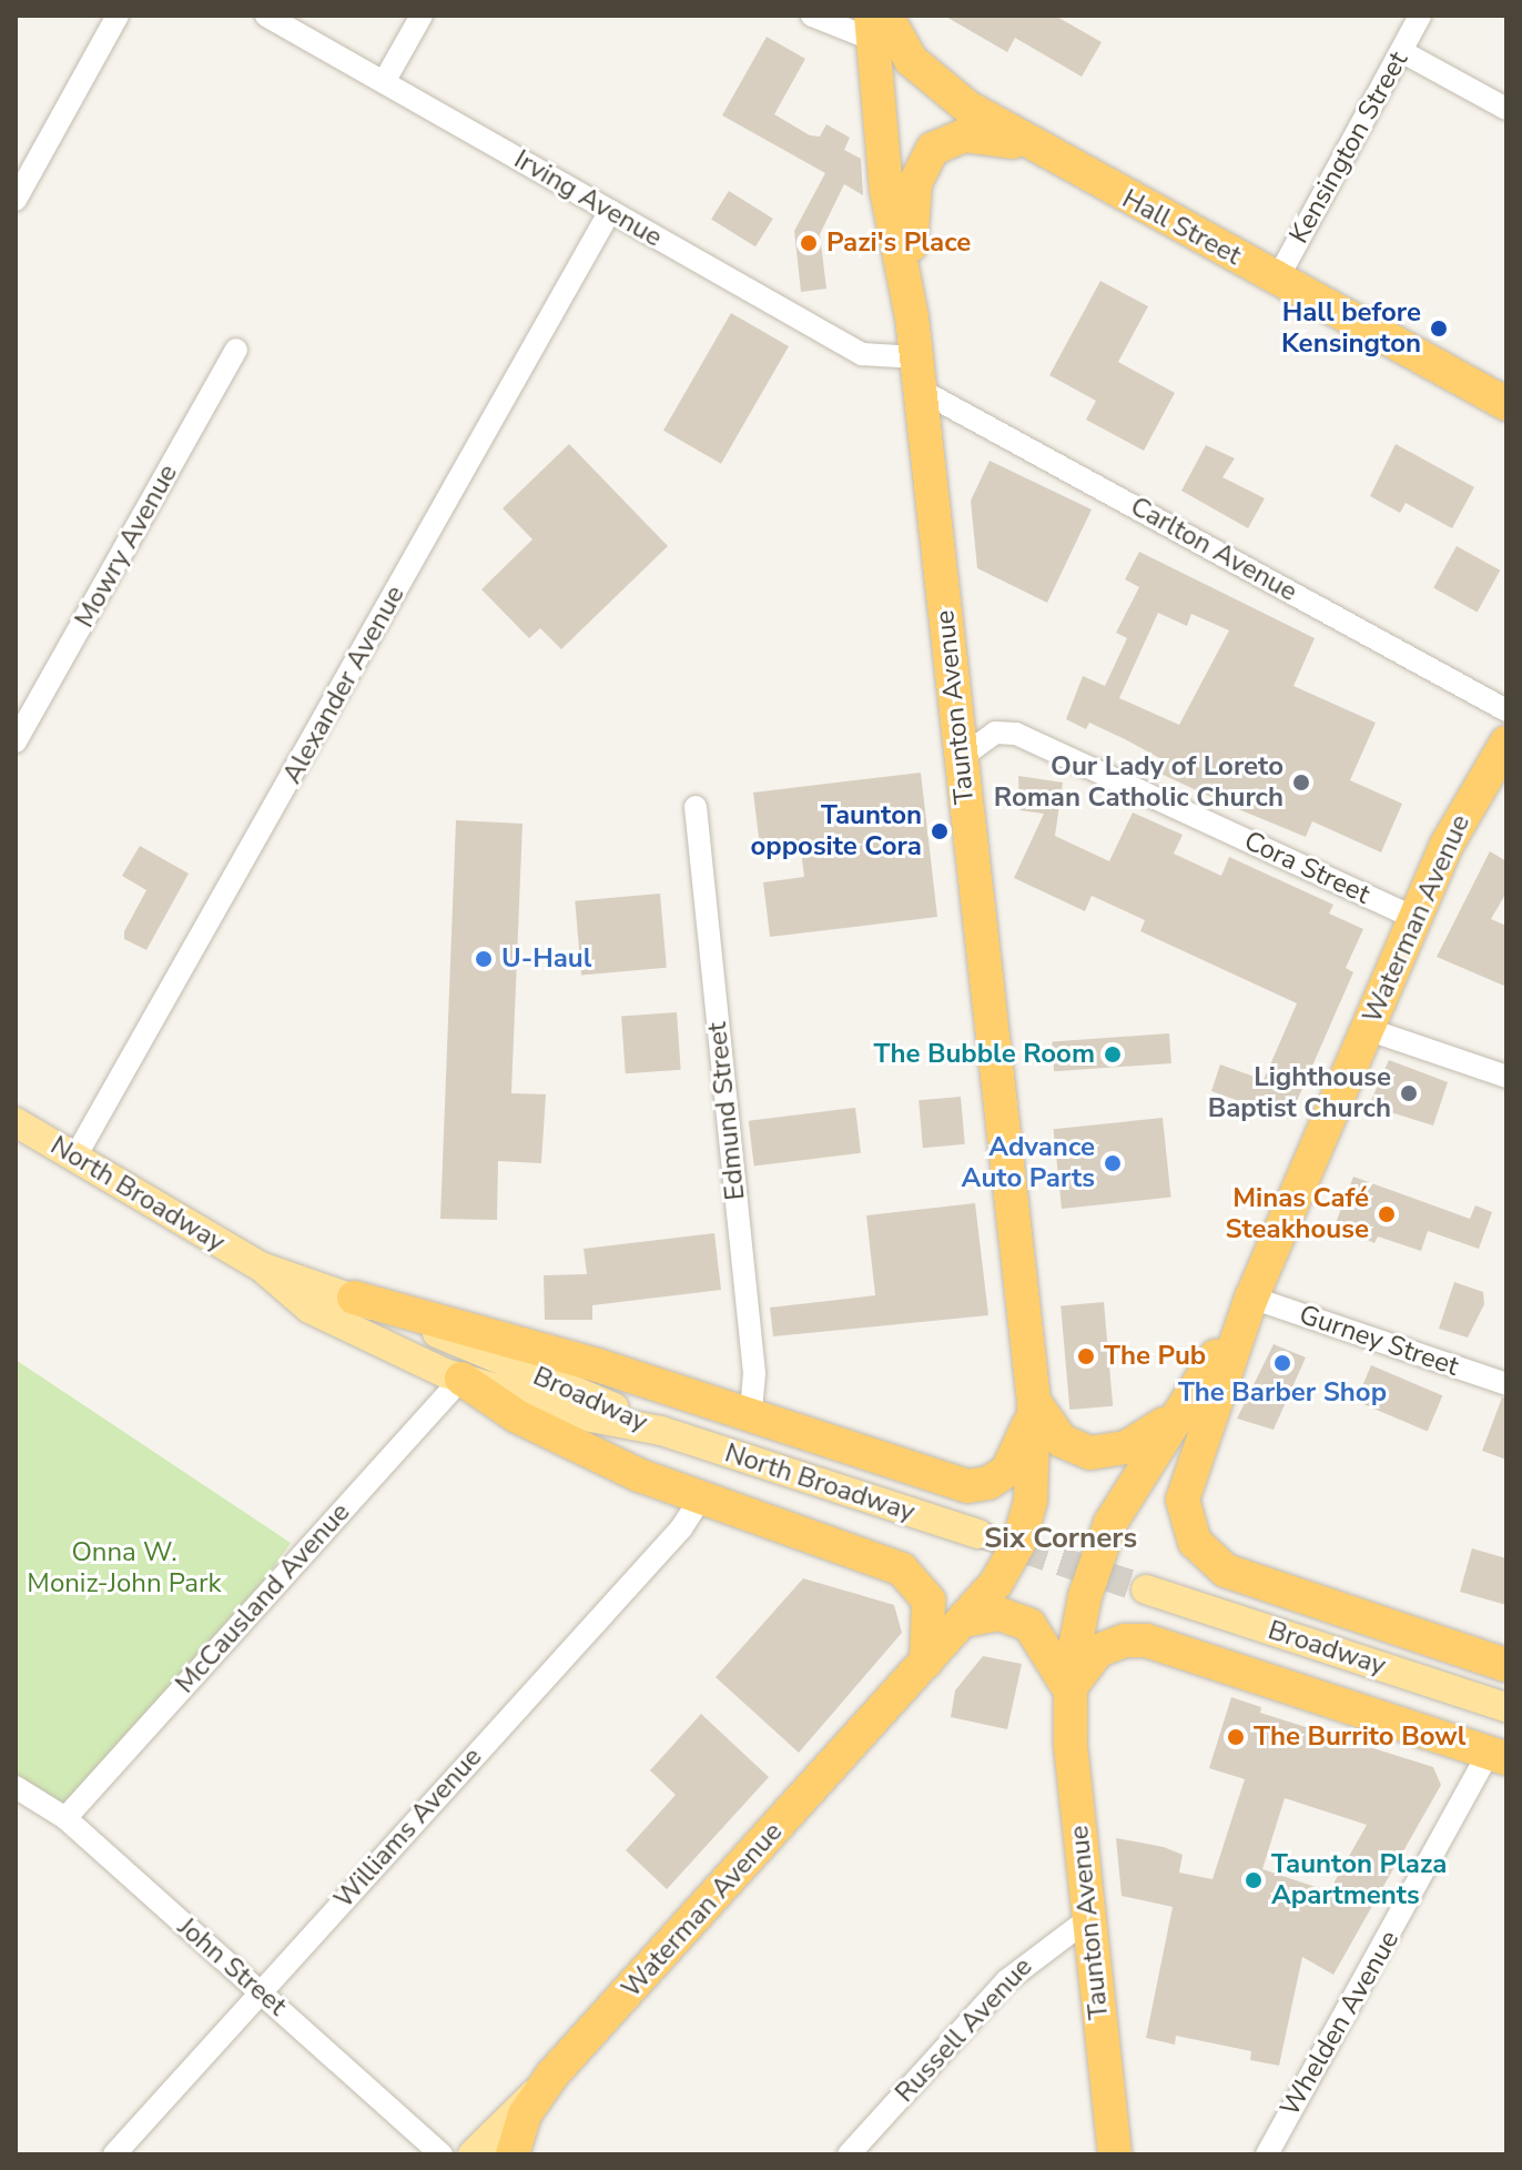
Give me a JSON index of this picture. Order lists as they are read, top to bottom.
{
  "streets": {
    "highway": ["Hall Street", "Taunton Avenue", "Waterman Avenue"],
    "main road": ["North Broadway", "Broadway"],
    "street": [
      "Kensington Street",
      "Irving Avenue",
      "Mowry Avenue",
      "Carlton Avenue",
      "Alexander Avenue",
      "Cora Street",
      "Edmund Street",
      "Gurney Street",
      "McCausland Avenue",
      "Williams Avenue",
      "John Street",
      "Whelden Avenue",
      "Russell Avenue"
    ]
  },
  "crossings": [
    ["Kensington Street", "Hall Street"],
    ["Irving Avenue", "Carlton Avenue"],
    ["Irving Avenue", "Alexander Avenue"],
    ["Irving Avenue", "Taunton Avenue"],
    ["Hall Street", "Taunton Avenue"],
    ["Carlton Avenue", "Taunton Avenue"],
    ["Alexander Avenue", "North Broadway"],
    ["Taunton Avenue", "Cora Street"],
    ["Taunton Avenue", "Waterman Avenue"],
    ["Taunton Avenue", "Russell Avenue"],
    ["Cora Street", "Waterman Avenue"],
    ["Waterman Avenue", "Gurney Street"],
    ["North Broadway", "Broadway"],
    ["Broadway", "McCausland Avenue"],
    ["McCausland Avenue", "John Street"],
    ["Williams Avenue", "John Street"]
  ],
  "districts": ["Six Corners"],
  "parks": ["Onna W. Moniz-John Park"],
  "places": [
    "Pazi's Place",
    "Hall before Kensington",
    "Our Lady of Loreto Roman Catholic Church",
    "Taunton opposite Cora",
    "U-Haul",
    "The Bubble Room",
    "Lighthouse Baptist Church",
    "Advance Auto Parts",
    "Minas Café Steakhouse",
    "The Pub",
    "The Barber Shop",
    "The Burrito Bowl",
    "Taunton Plaza Apartments"
  ]
}
